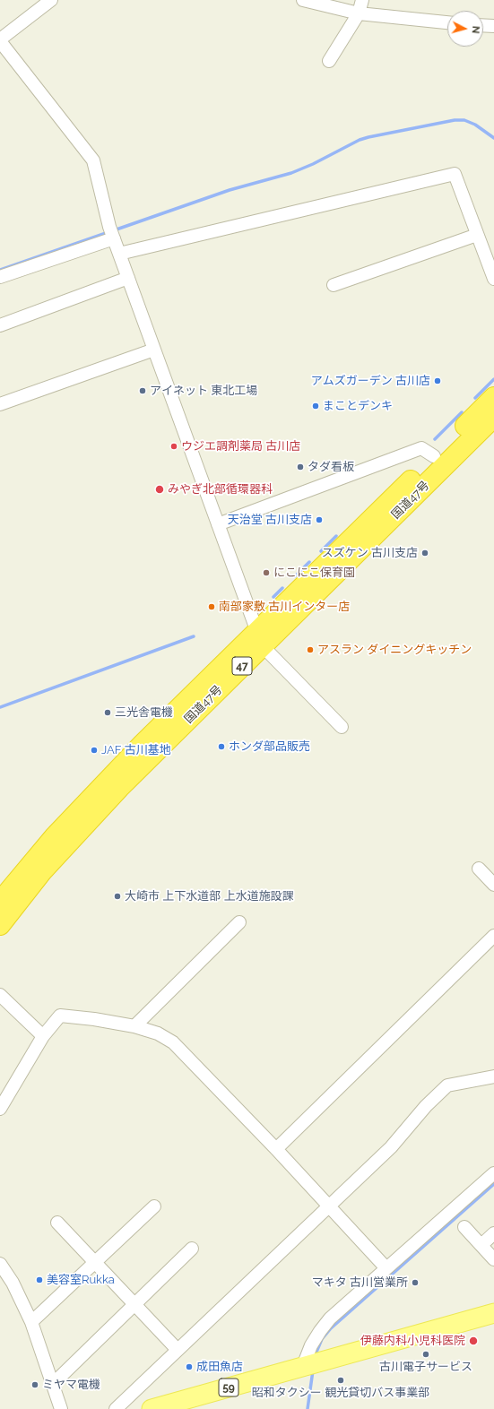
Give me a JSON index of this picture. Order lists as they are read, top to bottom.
{
  "streets": {
    "highway": ["国道47号", "47"],
    "main road": ["59"]
  },
  "places": [
    "アムズガーデン 古川店",
    "アイネット 東北工場",
    "まことデンキ",
    "ウジエ調剤薬局 古川店",
    "タダ看板",
    "みやぎ北部循環器科",
    "天治堂 古川支店",
    "スズケン 古川支店",
    "にこにこ保育園",
    "南部家敷 古川インター店",
    "アスラン ダイニングキッチン",
    "三光舎電機",
    "ホンダ部品販売",
    "JAF 古川基地",
    "大崎市 上下水道部 上水道施設課",
    "美容室Rukka",
    "マキタ 古川営業所",
    "伊藤内科小児科医院",
    "古川電子サービス",
    "成田魚店",
    "昭和タクシー 観光貸切バス事業部",
    "ミヤマ電機"
  ],
  "north": "right"
}
